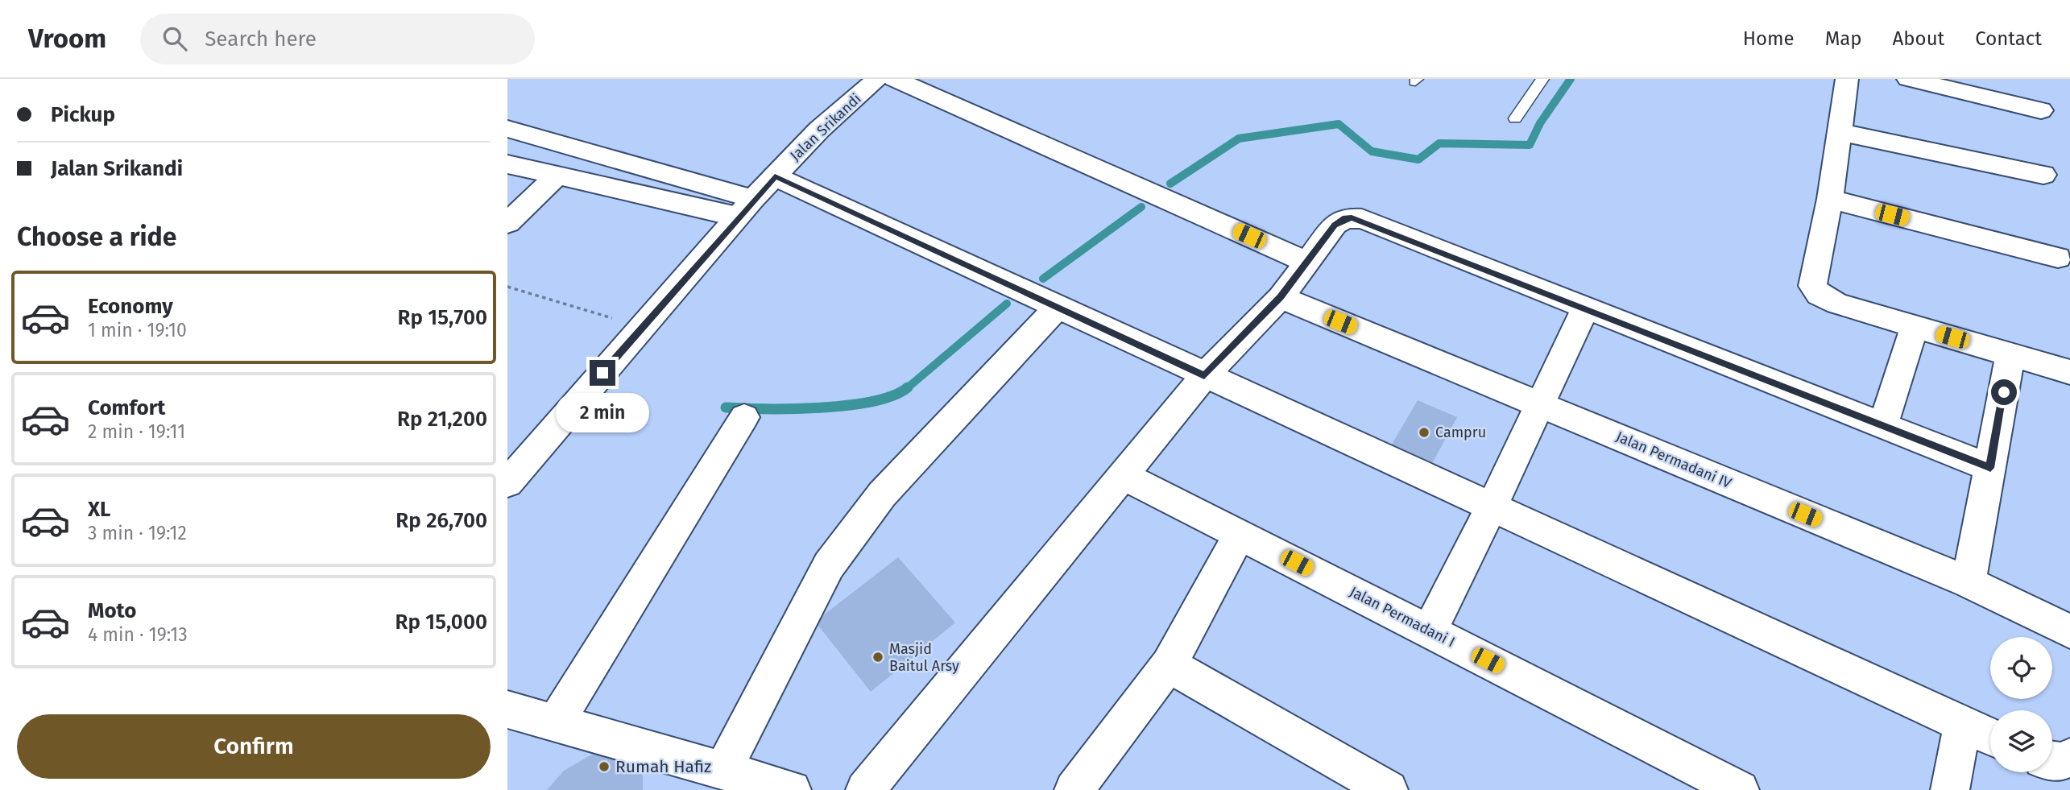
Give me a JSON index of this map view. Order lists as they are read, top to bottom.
{
  "streets": {
    "street": ["Jalan Srikandi", "Jalan Permadani IV", "Jalan Permadani I"]
  },
  "places": ["Campru", "Masjid Baitul Arsy", "Rumah Hafiz"],
  "page": {
    "header": "Vroom",
    "search": "Search here",
    "nav": [
      "Home",
      "Map",
      "About",
      "Contact"
    ],
    "banner": ["Pickup", "Jalan Srikandi"],
    "heading": "Choose a ride",
    "list": [
      {
        "name": "Economy",
        "note": "1 min · 19:10",
        "value": "Rp 15,700"
      },
      {
        "name": "Comfort",
        "note": "2 min · 19:11",
        "value": "Rp 21,200"
      },
      {
        "name": "XL",
        "note": "3 min · 19:12",
        "value": "Rp 26,700"
      },
      {
        "name": "Moto",
        "note": "4 min · 19:13",
        "value": "Rp 15,000"
      }
    ],
    "bubble": "2 min",
    "buttons": "Confirm"
  }
}
